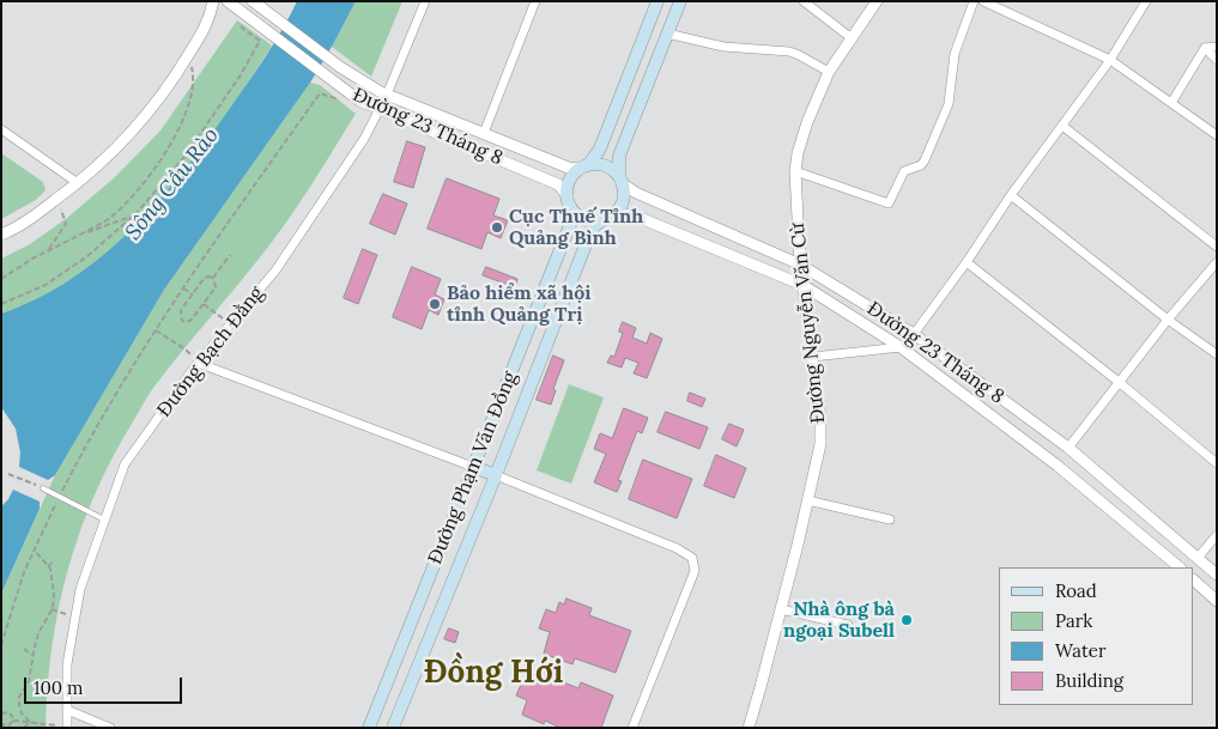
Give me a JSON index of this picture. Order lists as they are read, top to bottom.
{
  "streets": {
    "main road": ["Đường Phạm Văn Đồng"],
    "street": ["Đường 23 Tháng 8", "Đường Nguyễn Văn Cừ", "Đường Bạch Đằng"]
  },
  "crossings": [
    ["Đường 23 Tháng 8", "Đường Nguyễn Văn Cừ"],
    ["Đường 23 Tháng 8", "Đường Bạch Đằng"],
    ["Đường 23 Tháng 8", "Đường Phạm Văn Đồng"]
  ],
  "districts": ["Đồng Hới"],
  "water": ["Sông Cầu Rào"],
  "places": ["Cục Thuế Tỉnh Quảng Bình", "Bảo hiểm xã hội tỉnh Quảng Trị", "Nhà ông bà ngoại Subell"],
  "legend": [
    "Road",
    "Park",
    "Water",
    "Building"
  ],
  "scale_bar": "100 m"
}
